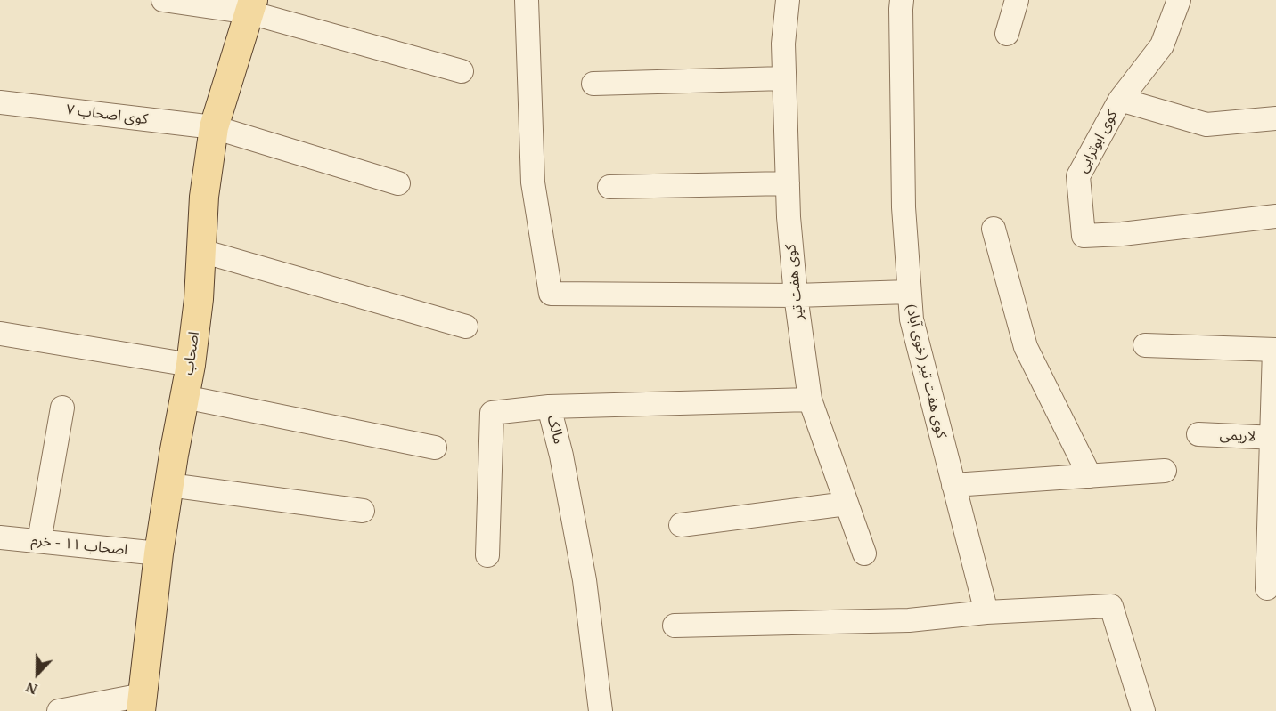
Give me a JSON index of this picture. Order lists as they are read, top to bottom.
{
  "streets": {
    "main road": ["اصحاب"],
    "street": [
      "کوی اصحاب ۷",
      "کوی ابوترابی",
      "کوی هفت تیر",
      "کوی هفت تیر (خوی آباد)",
      "مالک",
      "لاریمی",
      "اصحاب ۱۱ - خرم"
    ]
  },
  "crossings": [
    ["کوی اصحاب ۷", "اصحاب"],
    ["کوی هفت تیر", "مالک"],
    ["اصحاب", "اصحاب ۱۱ - خرم"]
  ],
  "north": "bottom"
}
